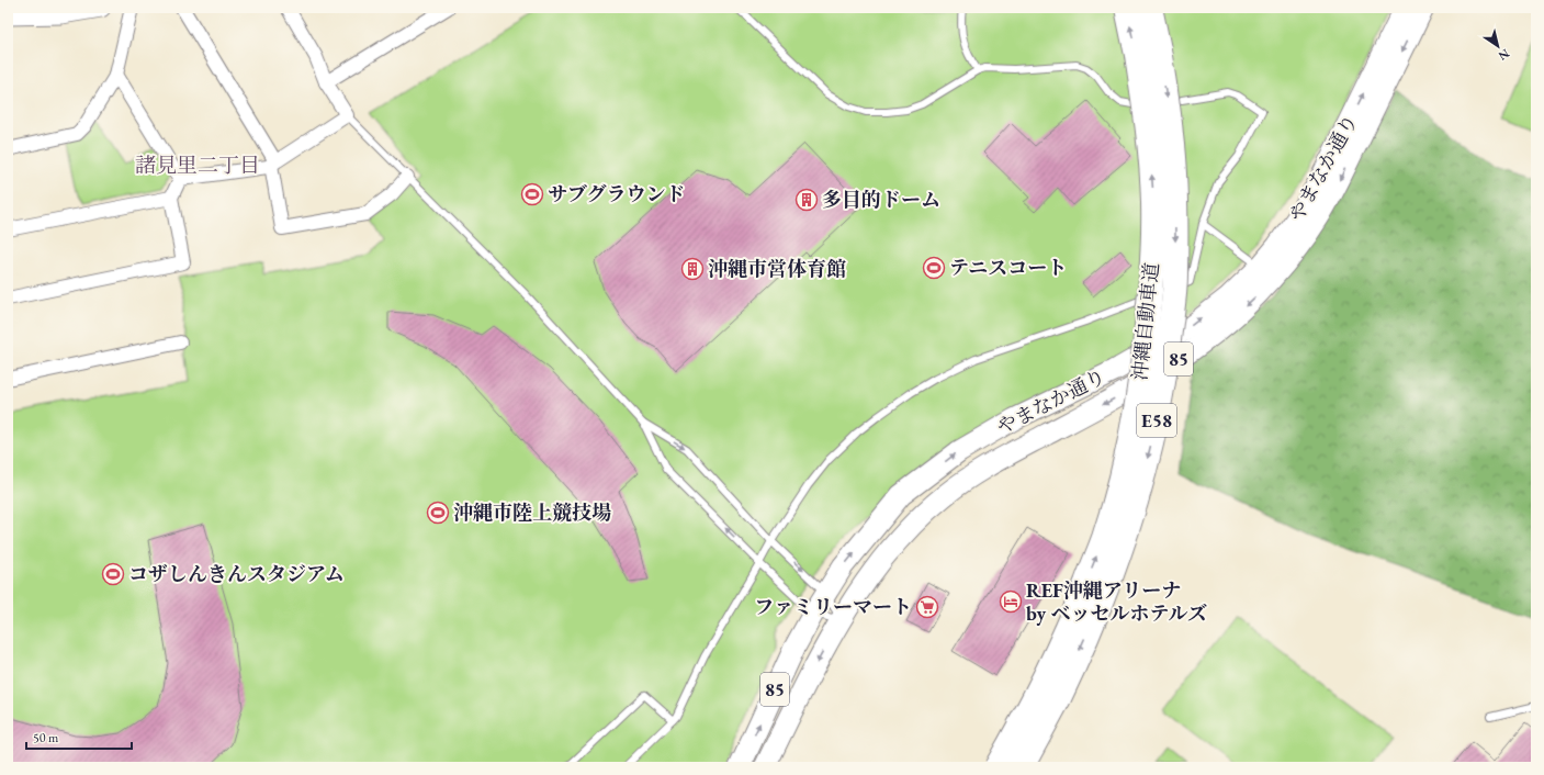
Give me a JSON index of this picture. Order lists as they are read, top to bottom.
{
  "streets": {
    "highway": ["沖縄自動車道", "E58"],
    "main road": ["やまなか通り", "85"]
  },
  "districts": ["諸見里二丁目"],
  "places": {
    "sports": [
      "サブグラウンド",
      "テニスコート",
      "沖縄市陸上競技場",
      "コザしんきんスタジアム"
    ],
    "building": ["多目的ドーム", "沖縄市営体育館"],
    "hotel": ["REF沖縄アリーナ by ベッセルホテルズ"],
    "supermarket": ["ファミリーマート"]
  },
  "scale_bar": "50 m",
  "north": "bottom right"
}
